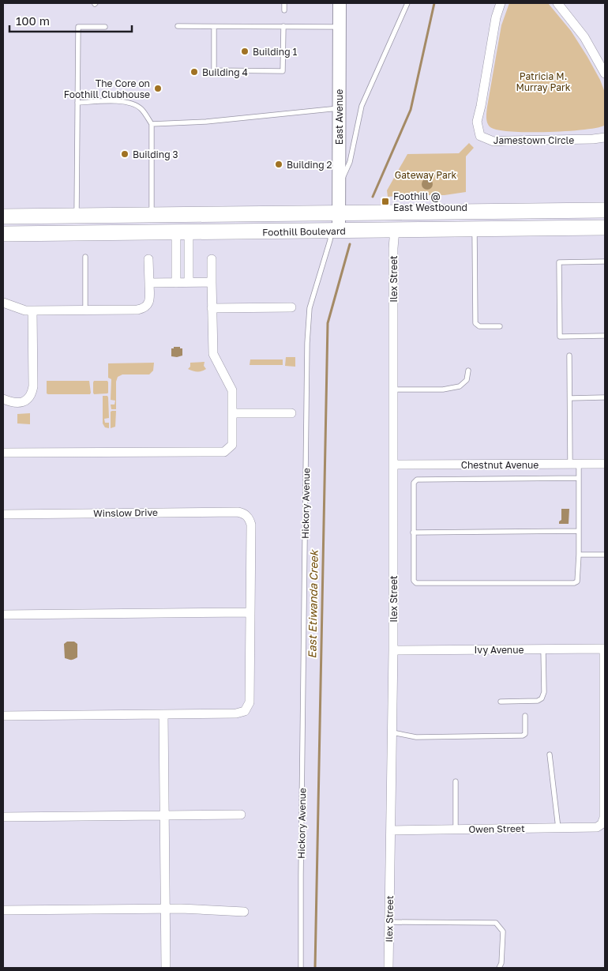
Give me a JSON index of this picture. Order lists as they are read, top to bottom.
{
  "streets": {
    "main road": ["East Avenue", "Foothill Boulevard"],
    "street": [
      "Jamestown Circle",
      "Ilex Street",
      "Chestnut Avenue",
      "Winslow Drive",
      "Ivy Avenue",
      "Owen Street"
    ],
    "lane": ["Hickory Avenue"]
  },
  "crossings": [
    ["East Avenue", "Foothill Boulevard"],
    ["East Avenue", "Hickory Avenue"],
    ["Foothill Boulevard", "Ilex Street"],
    ["Foothill Boulevard", "Hickory Avenue"],
    ["Ilex Street", "Chestnut Avenue"],
    ["Ilex Street", "Ivy Avenue"],
    ["Ilex Street", "Owen Street"],
    ["Ivy Avenue", "Owen Street"]
  ],
  "water": ["East Etiwanda Creek"],
  "parks": ["Patricia M. Murray Park", "Gateway Park"],
  "places": {
    "other": [
      "Building 1",
      "Building 4",
      "The Core on Foothill Clubhouse",
      "Building 3",
      "Building 2"
    ],
    "transit": ["Foothill @ East Westbound"]
  },
  "scale_bar": "100 m"
}
